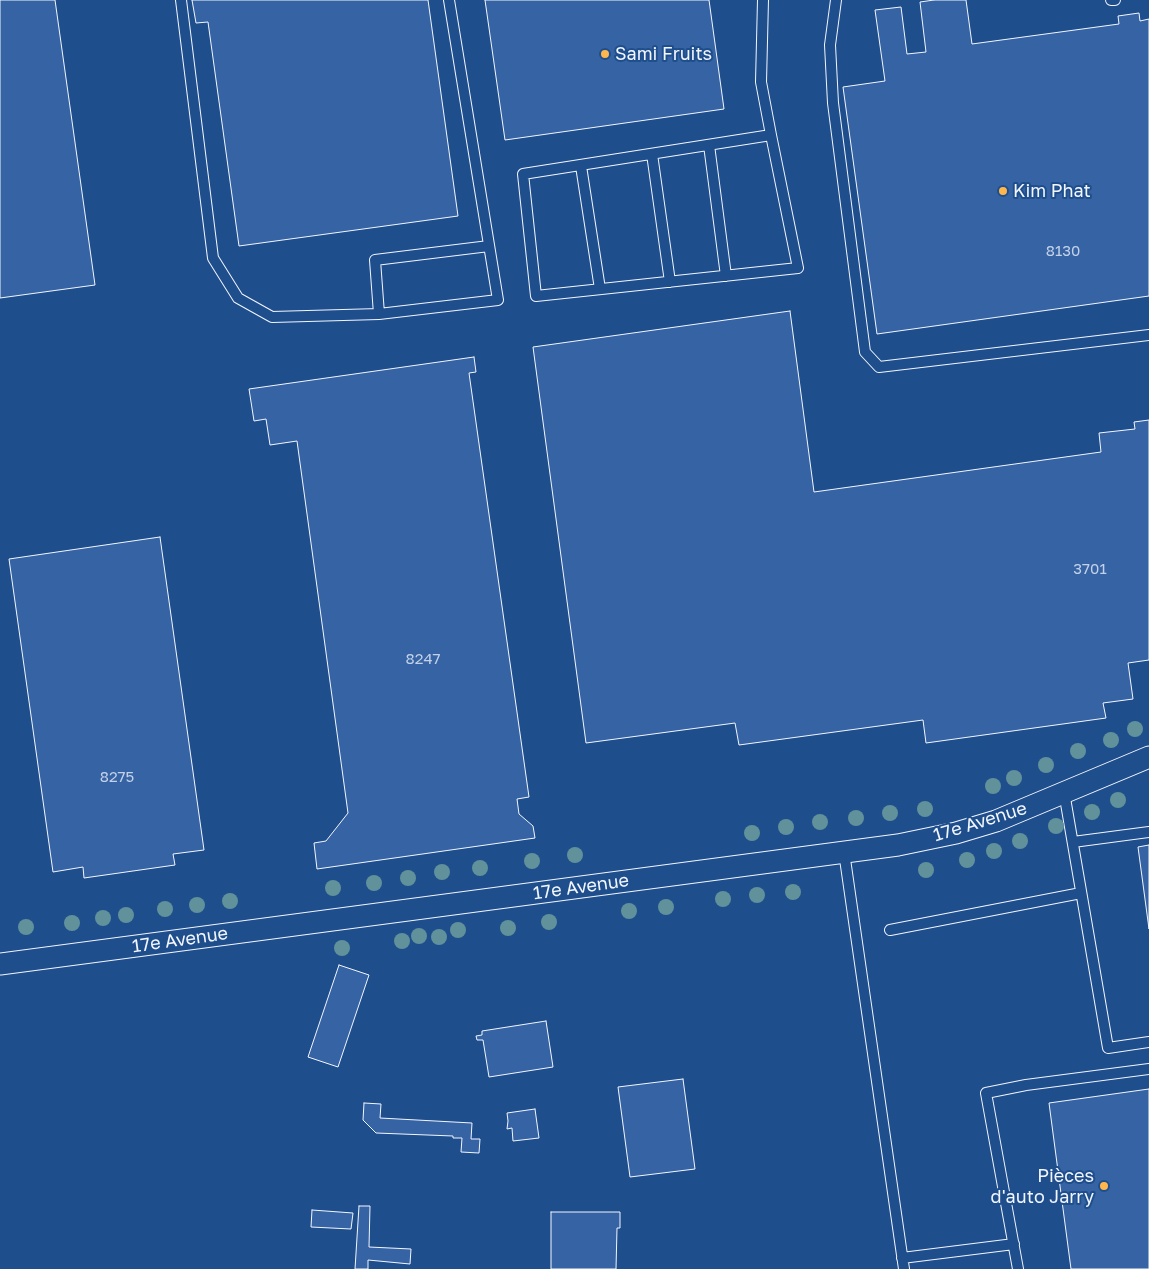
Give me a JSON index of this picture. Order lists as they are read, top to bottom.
{
  "streets": {
    "street": ["17e Avenue"]
  },
  "places": ["Sami Fruits", "Kim Phat", "Pièces d'auto Jarry"],
  "house_numbers": [
    "8130",
    "3701",
    "8247",
    "8275"
  ]
}
